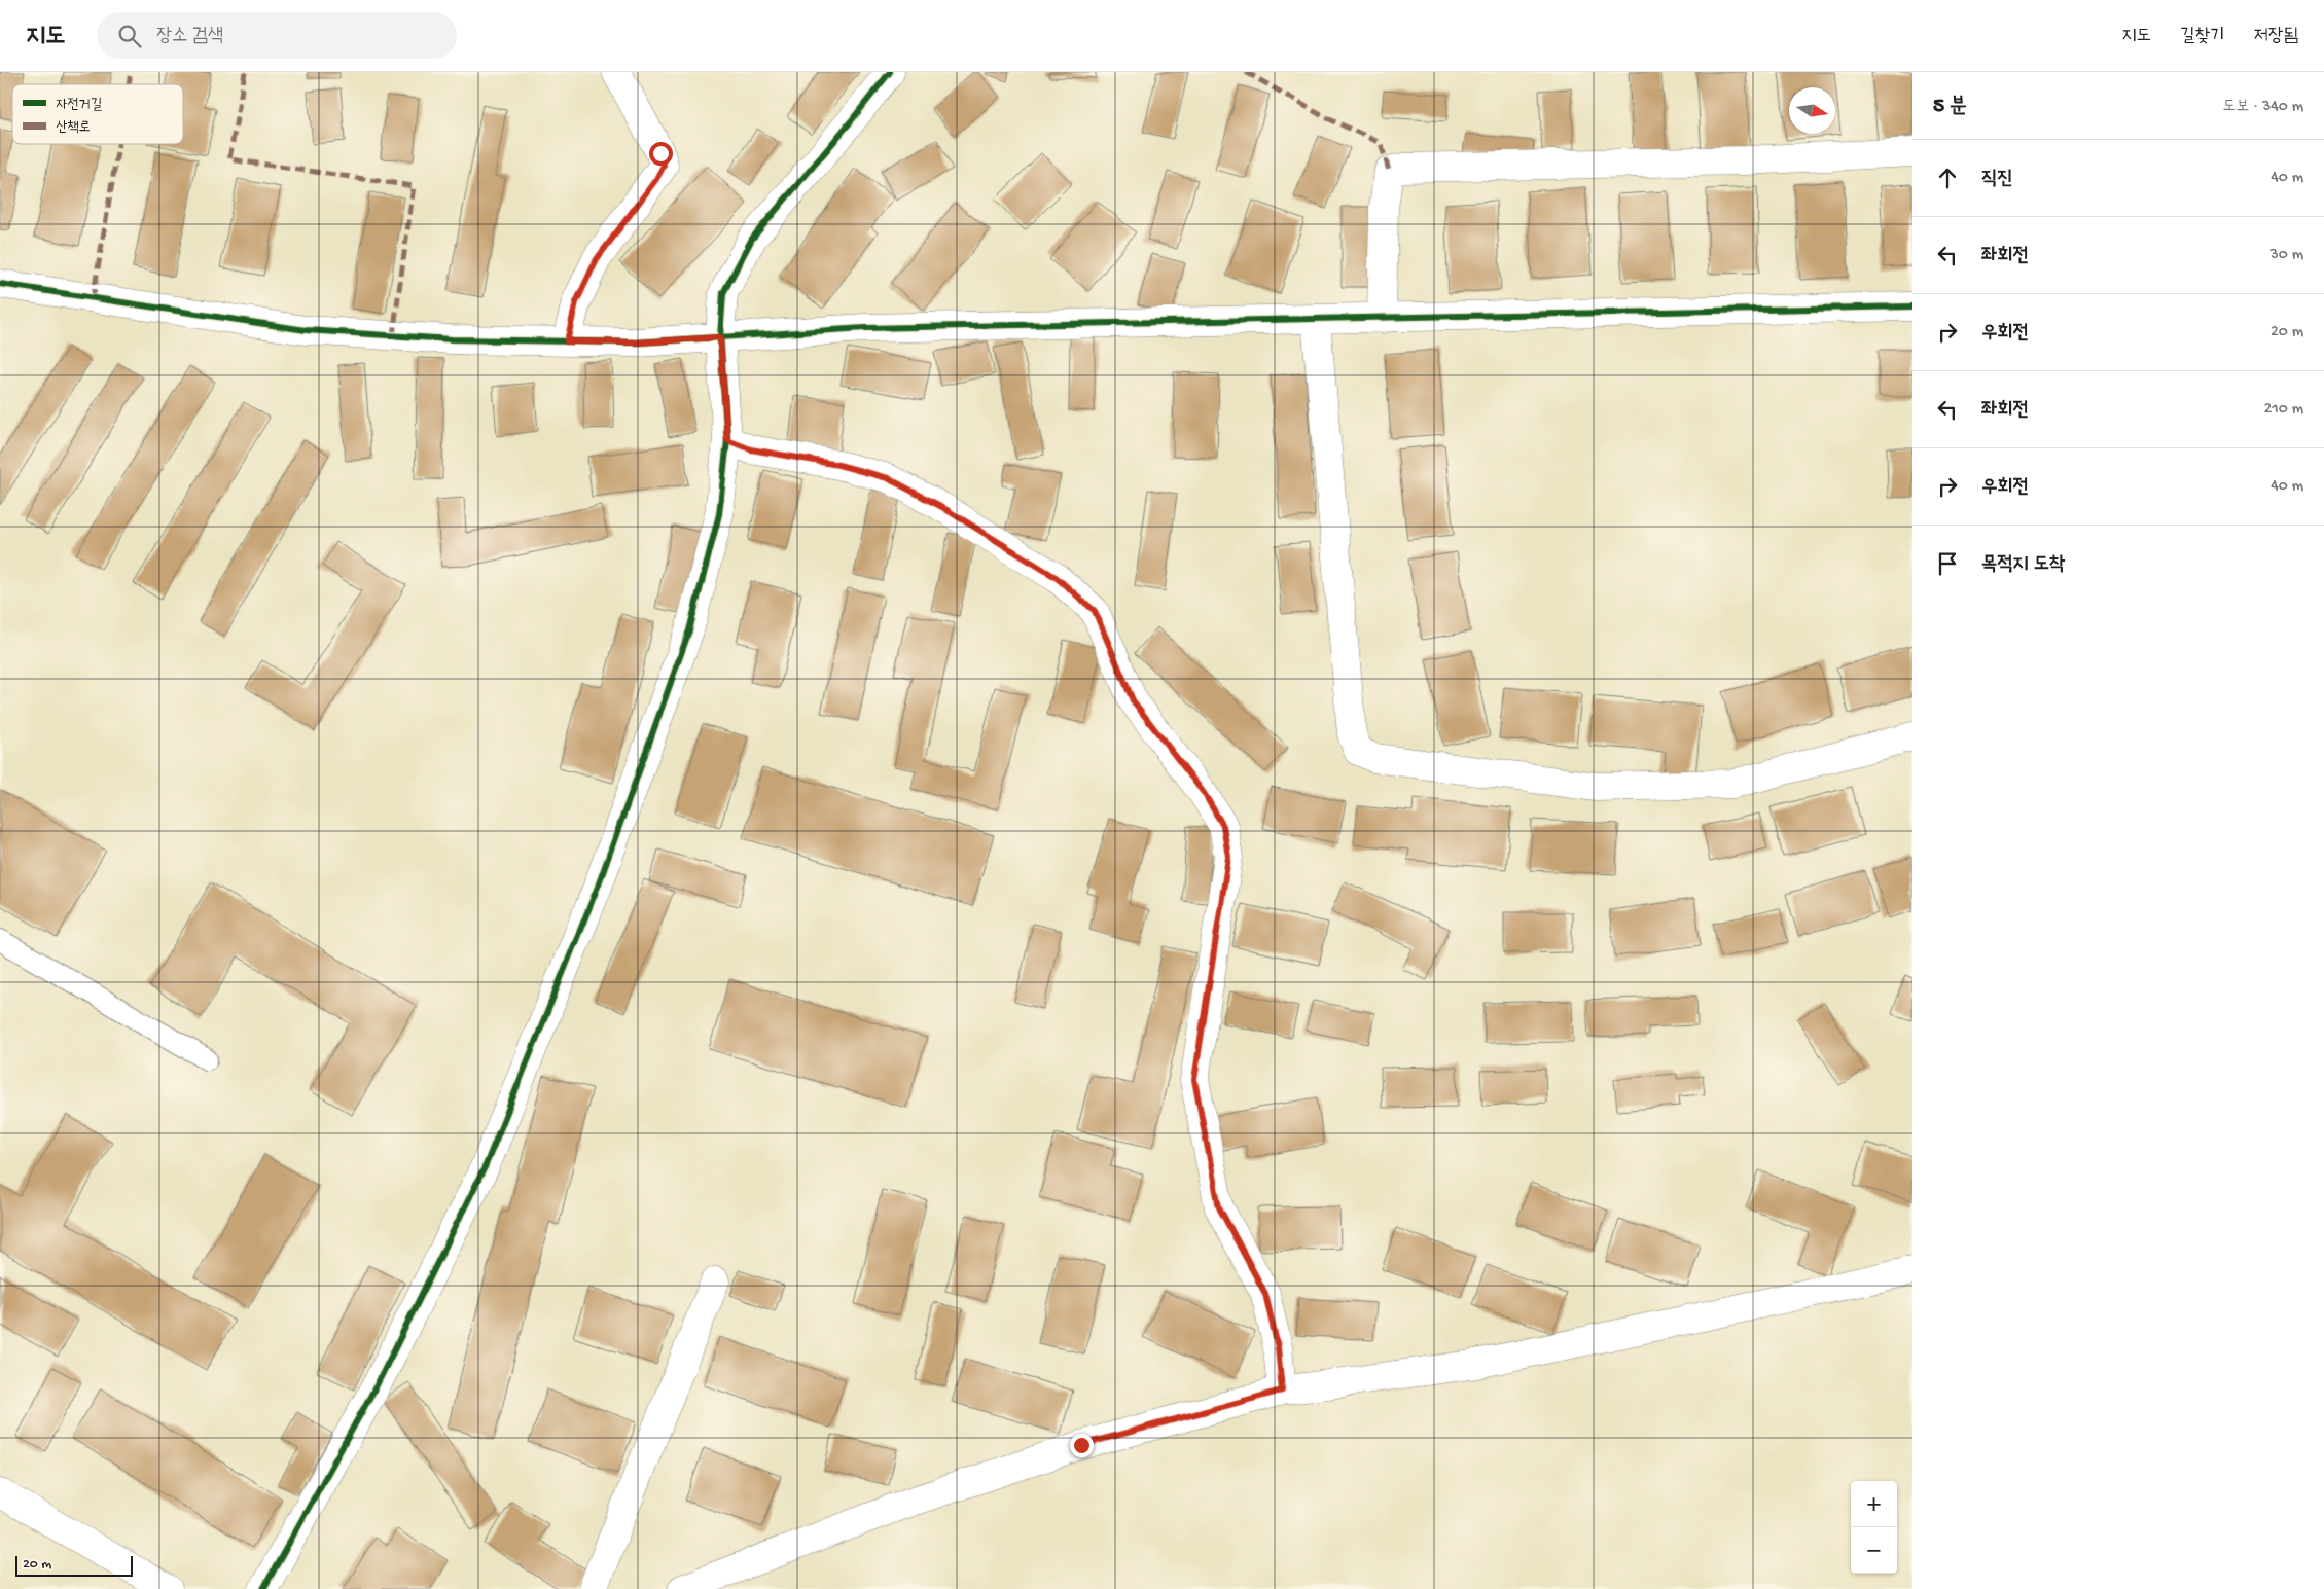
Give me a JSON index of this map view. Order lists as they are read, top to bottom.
{
  "legend": ["자전거길", "산책로"],
  "scale_bar": "20 m",
  "north": "right",
  "page": {
    "header": "지도",
    "search": "장소 검색",
    "nav": ["지도", "길찾기", "저장됨"],
    "heading": ["5 분", "도보 · 340 m"],
    "list": [
      ["직진", "40 m"],
      ["좌회전", "30 m"],
      ["우회전", "20 m"],
      ["좌회전", "210 m"],
      ["우회전", "40 m"],
      "목적지 도착"
    ],
    "map_buttons": ["+", "−"],
    "scale": "20 m"
  }
}
